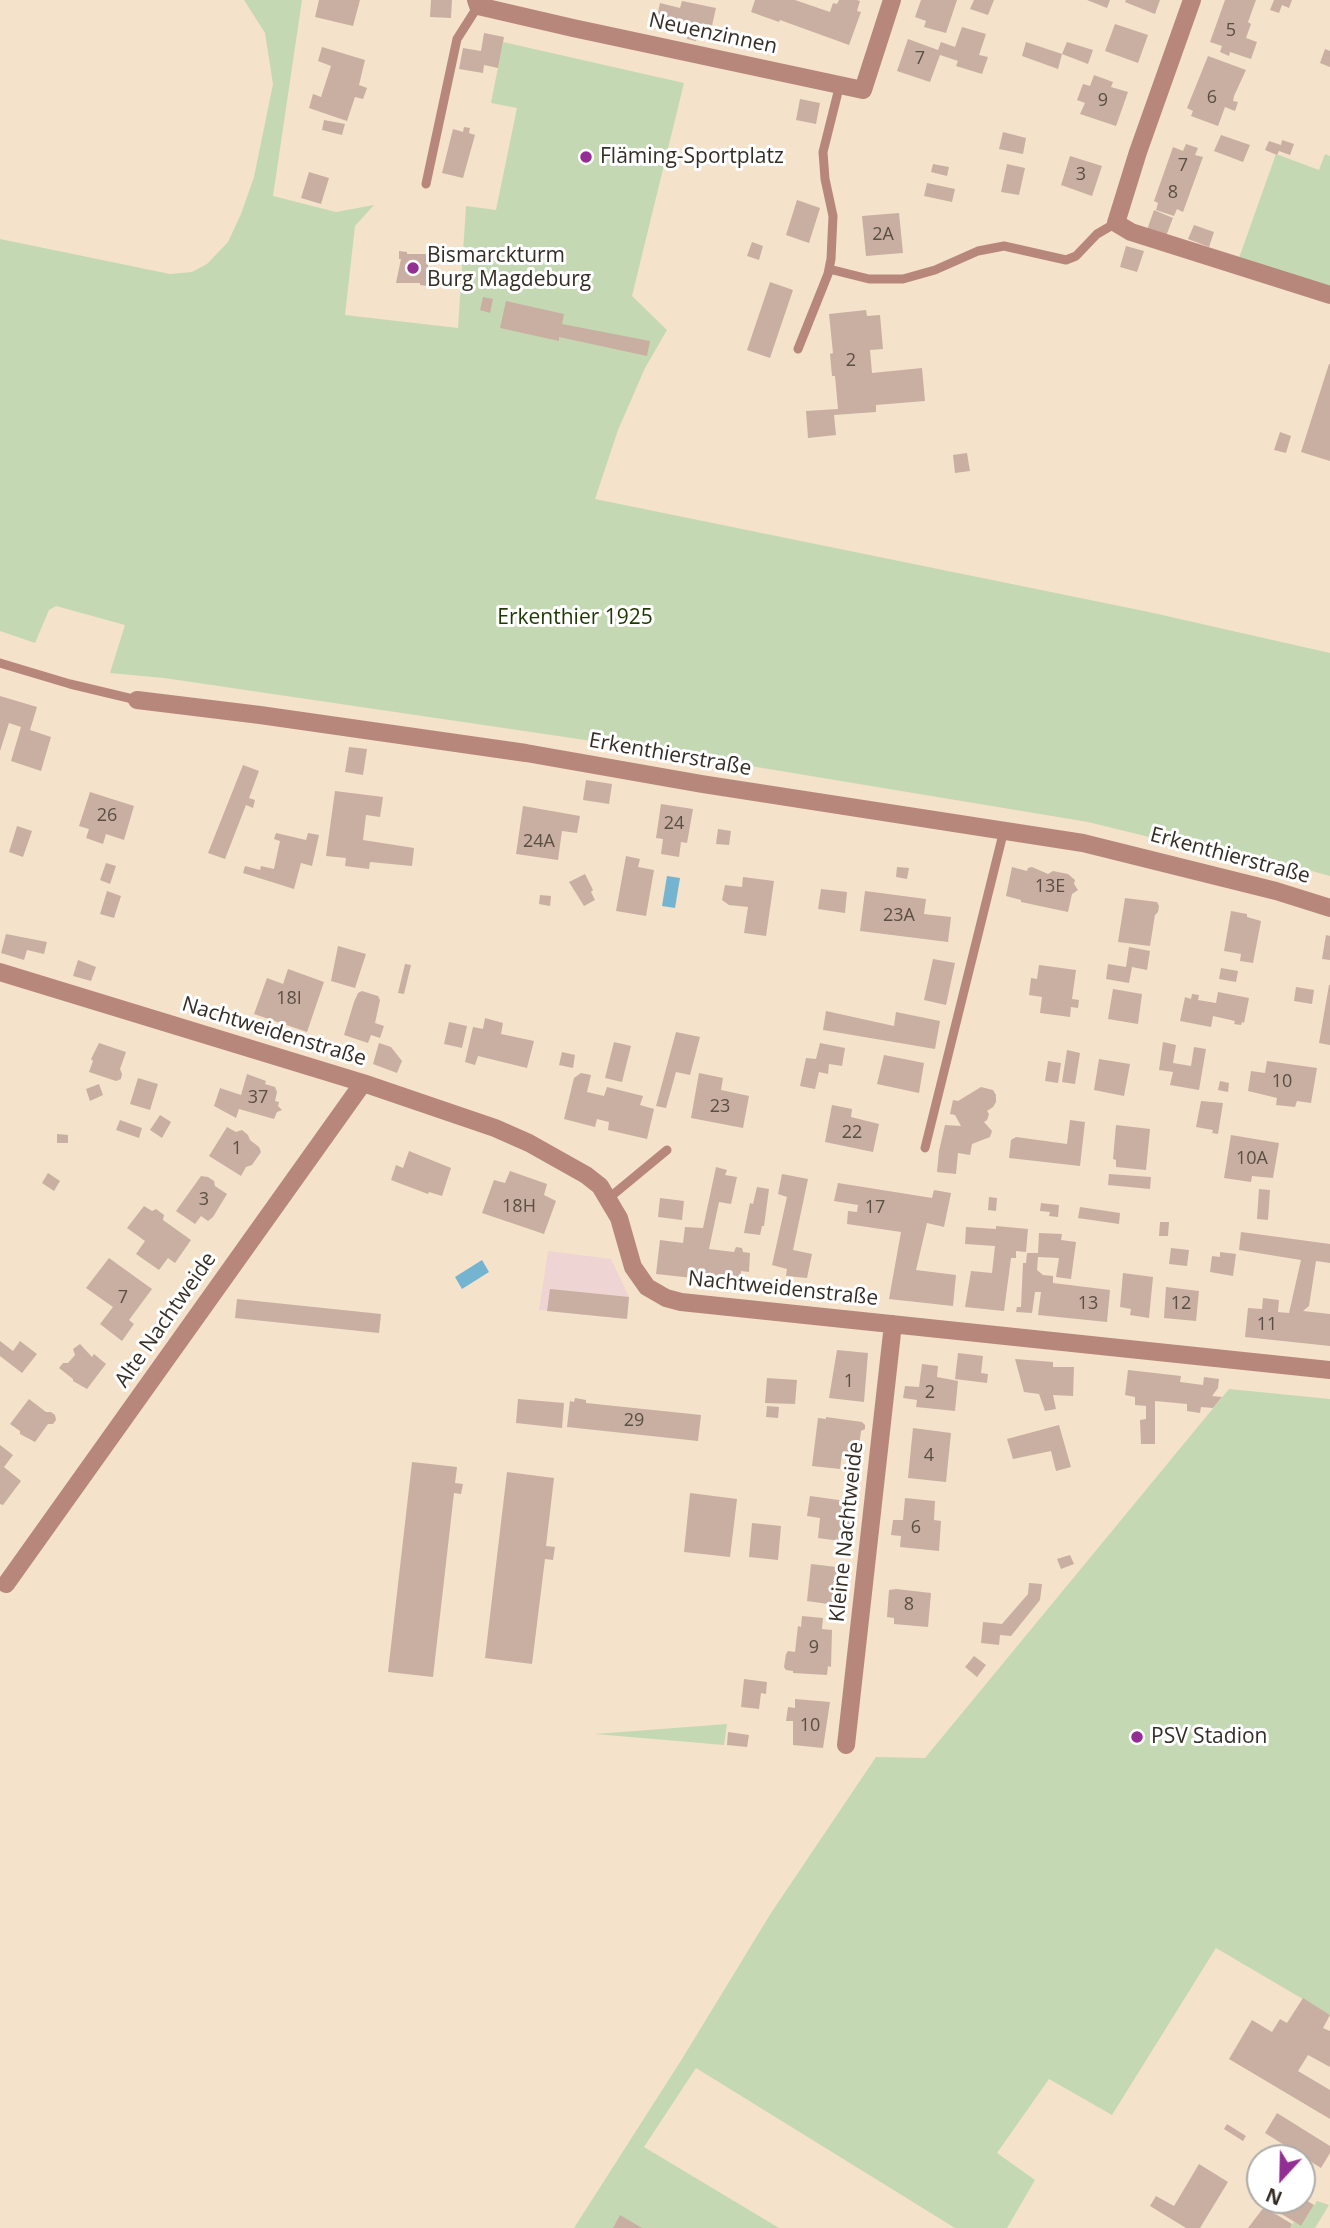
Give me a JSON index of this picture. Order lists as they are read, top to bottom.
{
  "streets": {
    "street": [
      "Neuenzinnen",
      "Erkenthierstraße",
      "Nachtweidenstraße",
      "Alte Nachtweide",
      "Kleine Nachtweide"
    ]
  },
  "crossings": [
    ["Nachtweidenstraße", "Alte Nachtweide"],
    ["Nachtweidenstraße", "Kleine Nachtweide"]
  ],
  "parks": ["Erkenthier 1925"],
  "places": ["Fläming-Sportplatz", "Bismarckturm Burg Magdeburg", "PSV Stadion"],
  "house_numbers": [
    "5",
    "7",
    "6",
    "9",
    "7",
    "3",
    "8",
    "2A",
    "2",
    "26",
    "24",
    "24A",
    "13E",
    "23A",
    "18I",
    "10",
    "37",
    "23",
    "22",
    "1",
    "10A",
    "3",
    "18H",
    "17",
    "7",
    "13",
    "12",
    "11",
    "1",
    "2",
    "29",
    "4",
    "6",
    "8",
    "9",
    "10"
  ],
  "north": "bottom"
}
